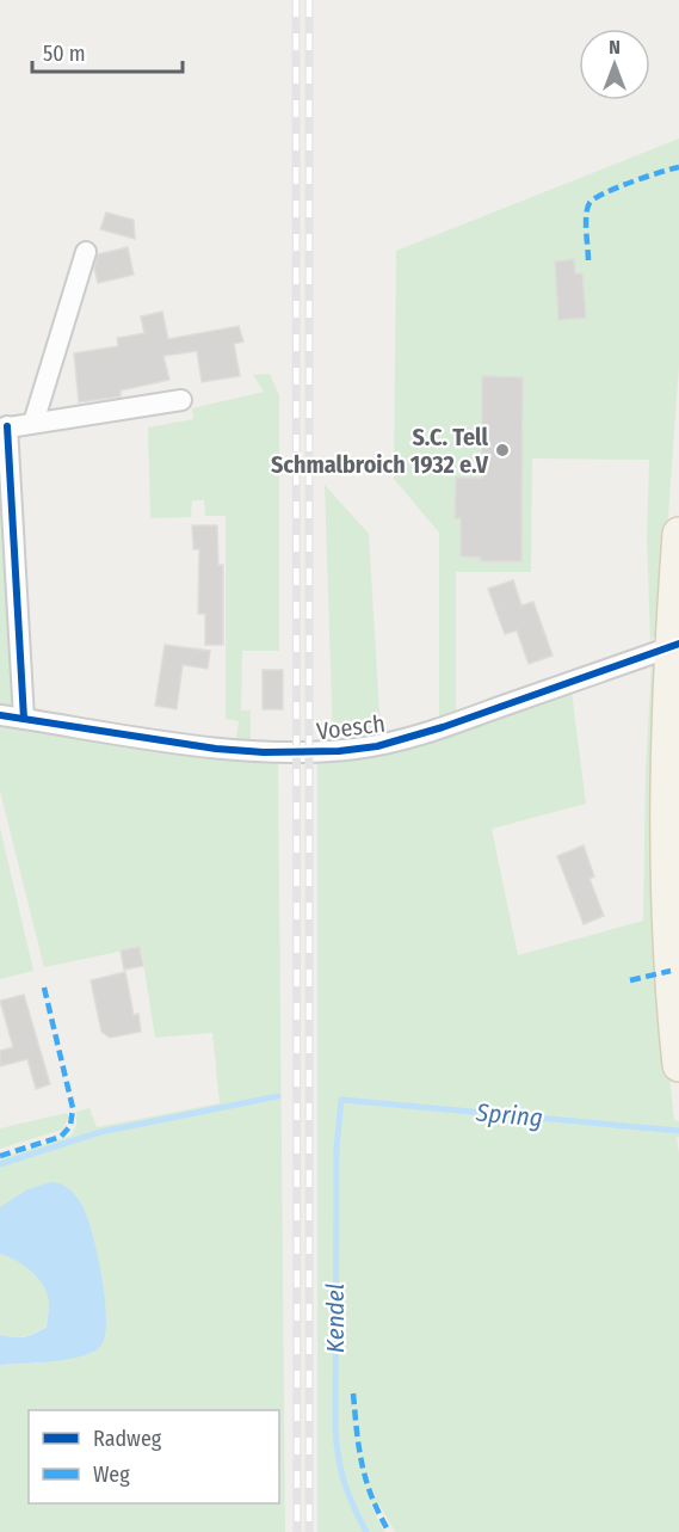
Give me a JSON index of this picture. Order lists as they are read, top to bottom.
{
  "streets": {
    "street": ["Voesch"]
  },
  "water": ["Spring", "Kendel"],
  "places": ["S.C. Tell Schmalbroich 1932 e.V"],
  "legend": ["Radweg", "Weg"],
  "scale_bar": "50 m",
  "north": "top"
}
